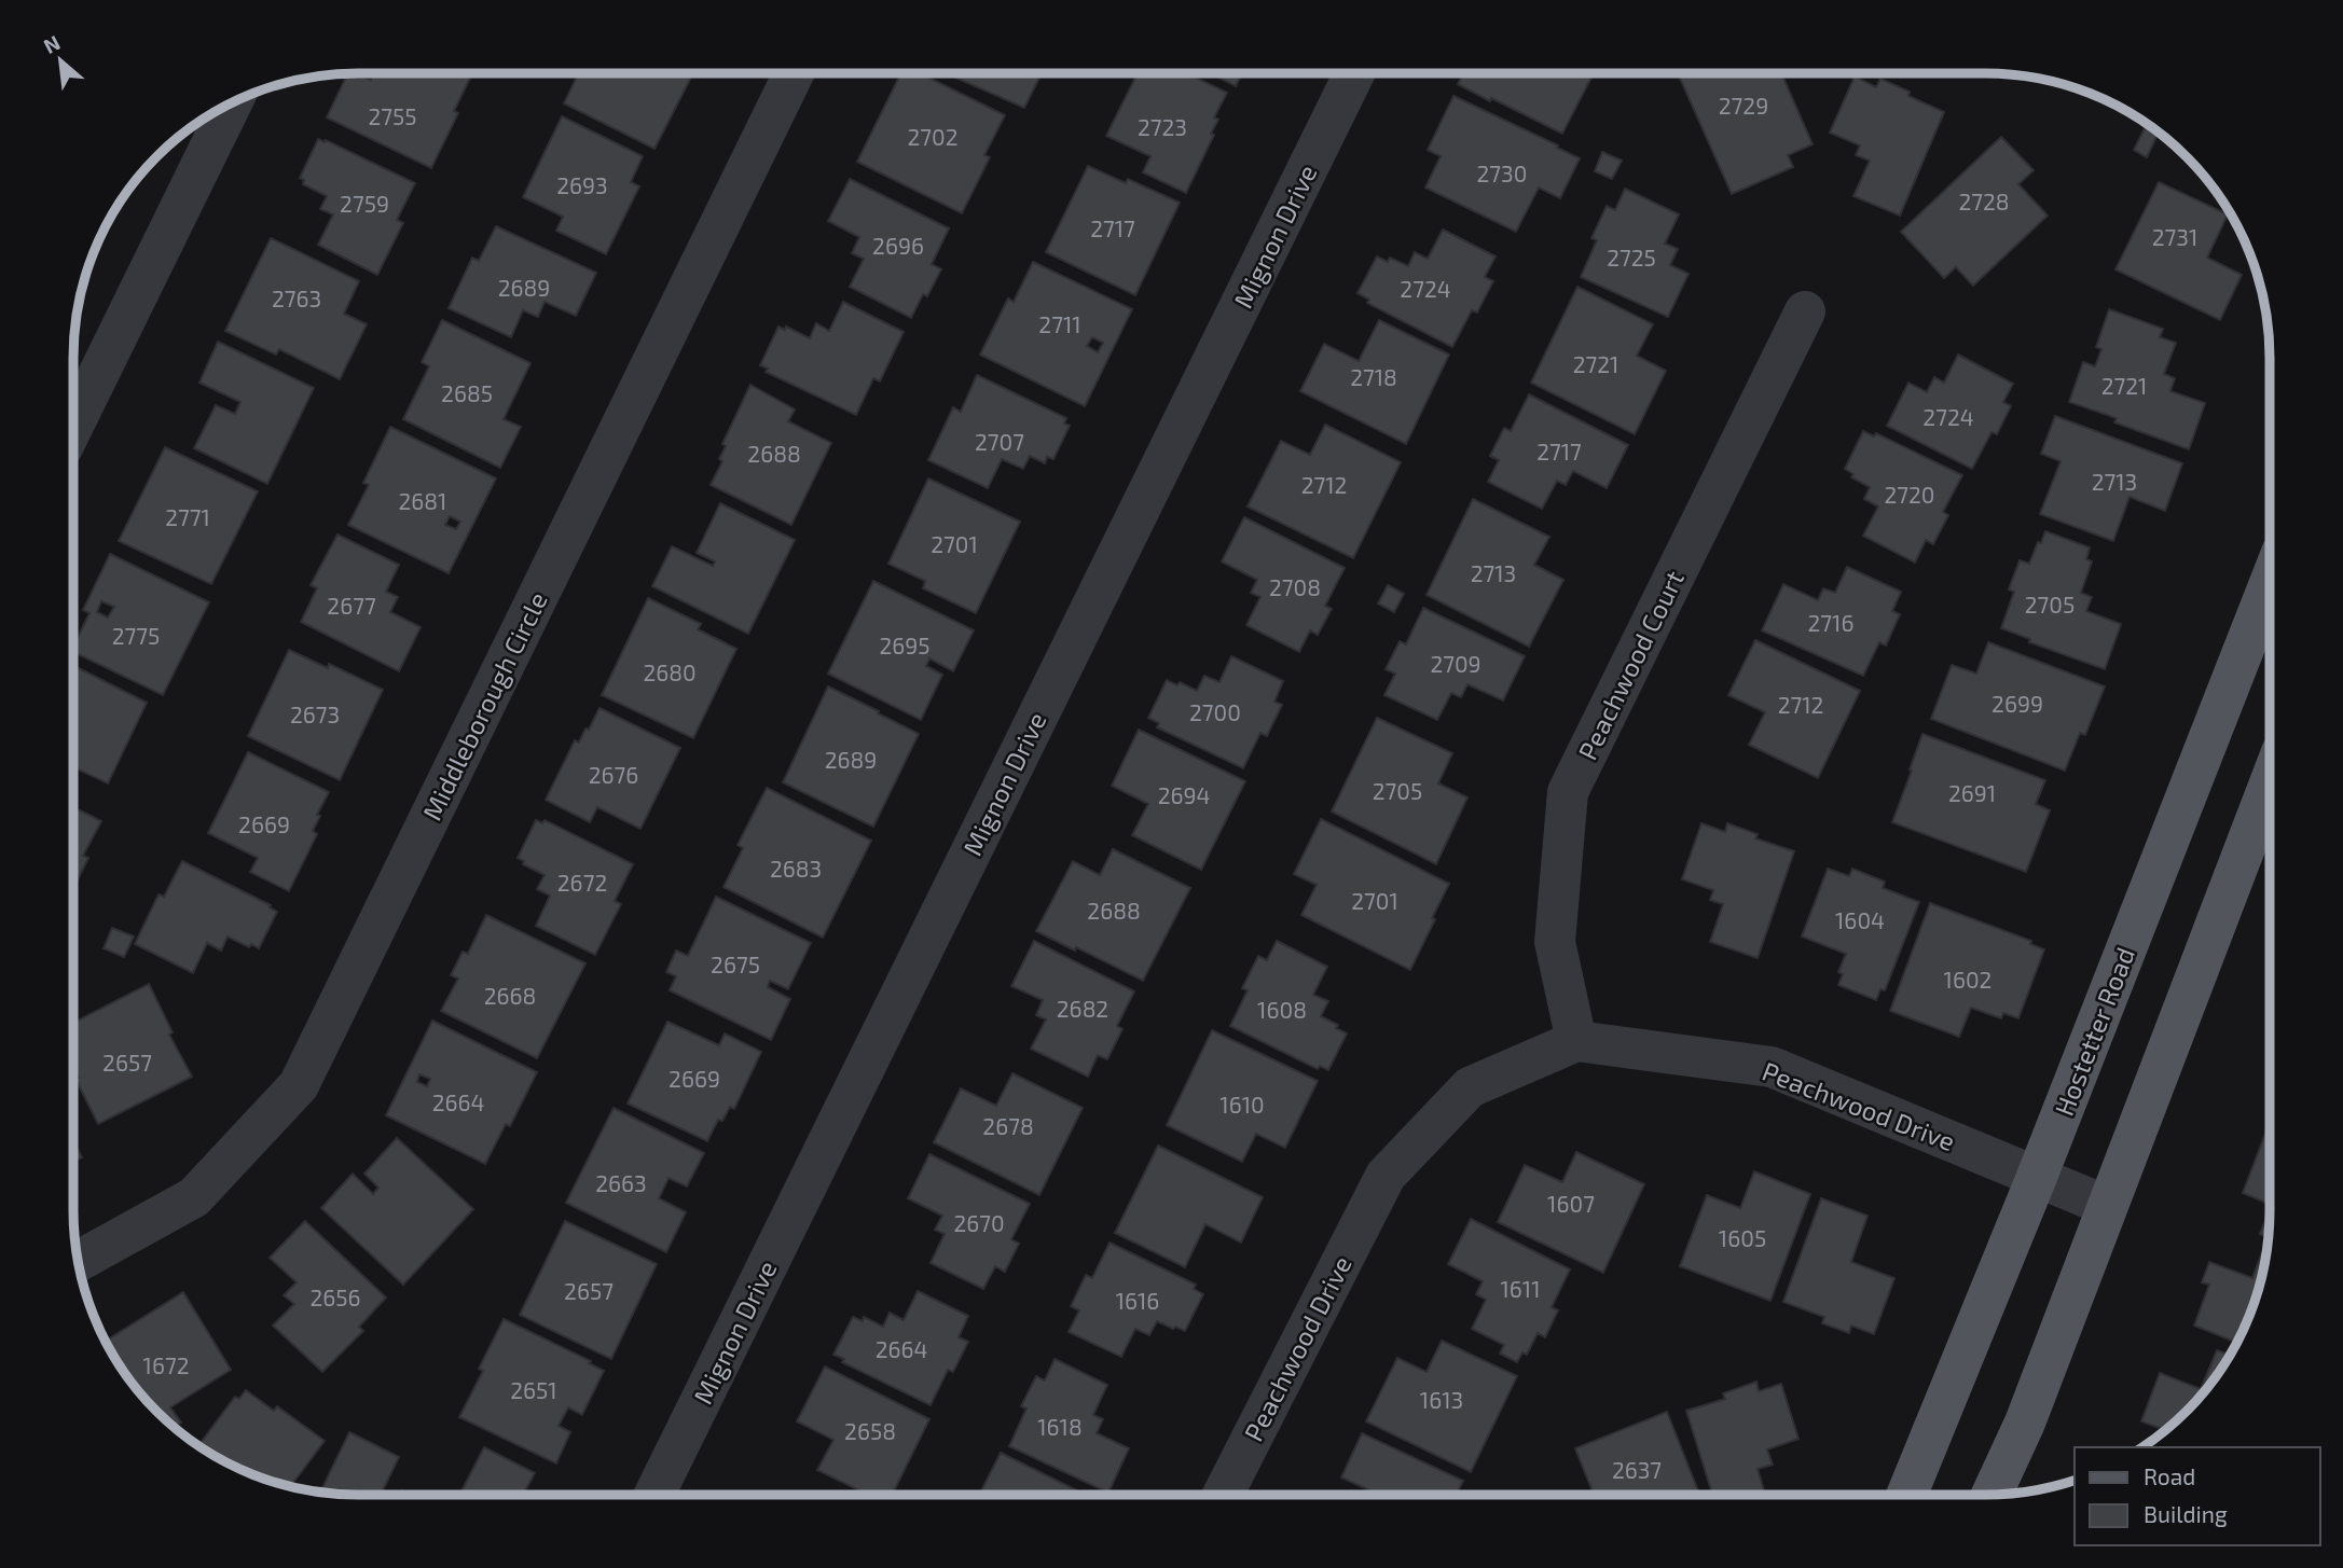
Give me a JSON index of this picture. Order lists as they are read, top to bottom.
{
  "streets": {
    "main road": ["Hostetter Road"],
    "street": [
      "Mignon Drive",
      "Peachwood Court",
      "Middleborough Circle",
      "Peachwood Drive"
    ]
  },
  "crossings": [
    ["Peachwood Court", "Peachwood Drive"],
    ["Hostetter Road", "Peachwood Drive"]
  ],
  "house_numbers": [
    "2729",
    "2755",
    "2723",
    "2702",
    "2730",
    "2693",
    "2728",
    "2759",
    "2717",
    "2731",
    "2696",
    "2725",
    "2689",
    "2724",
    "2763",
    "2711",
    "2721",
    "2718",
    "2721",
    "2685",
    "2724",
    "2707",
    "2717",
    "2688",
    "2713",
    "2712",
    "2720",
    "2681",
    "2771",
    "2701",
    "2713",
    "2708",
    "2705",
    "2677",
    "2716",
    "2775",
    "2695",
    "2709",
    "2680",
    "2699",
    "2712",
    "2700",
    "2673",
    "2689",
    "2676",
    "2705",
    "2691",
    "2694",
    "2669",
    "2683",
    "2672",
    "2701",
    "2688",
    "1604",
    "2675",
    "1602",
    "2668",
    "2682",
    "1608",
    "2657",
    "2669",
    "2664",
    "1610",
    "2678",
    "2663",
    "1607",
    "2670",
    "1605",
    "1611",
    "2657",
    "2656",
    "1616",
    "2664",
    "1672",
    "2651",
    "1613",
    "1618",
    "2658",
    "2637"
  ],
  "legend": ["Road", "Building"],
  "north": "top left"
}
